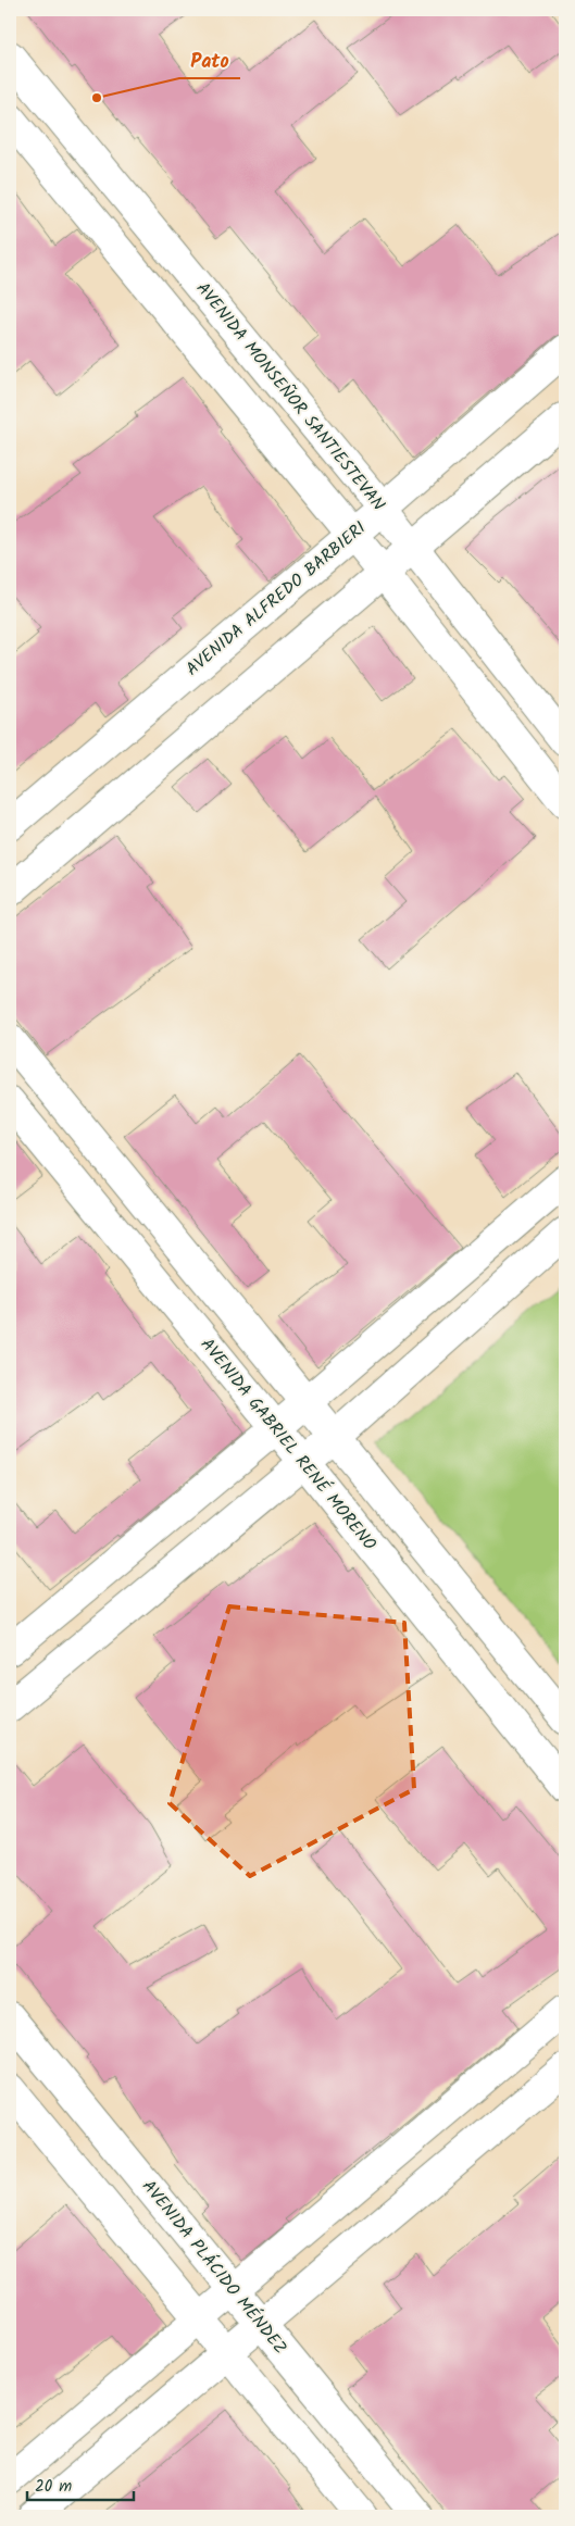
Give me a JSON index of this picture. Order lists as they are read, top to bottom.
{
  "streets": {
    "street": [
      "AVENIDA MONSEÑOR SANTIESTEVAN",
      "AVENIDA ALFREDO BARBIERI",
      "AVENIDA GABRIEL RENÉ MORENO",
      "AVENIDA PLÁCIDO MÉNDEZ"
    ]
  },
  "crossings": [
    ["AVENIDA MONSEÑOR SANTIESTEVAN", "AVENIDA ALFREDO BARBIERI"]
  ],
  "places": ["Pato"],
  "scale_bar": "20 m"
}
